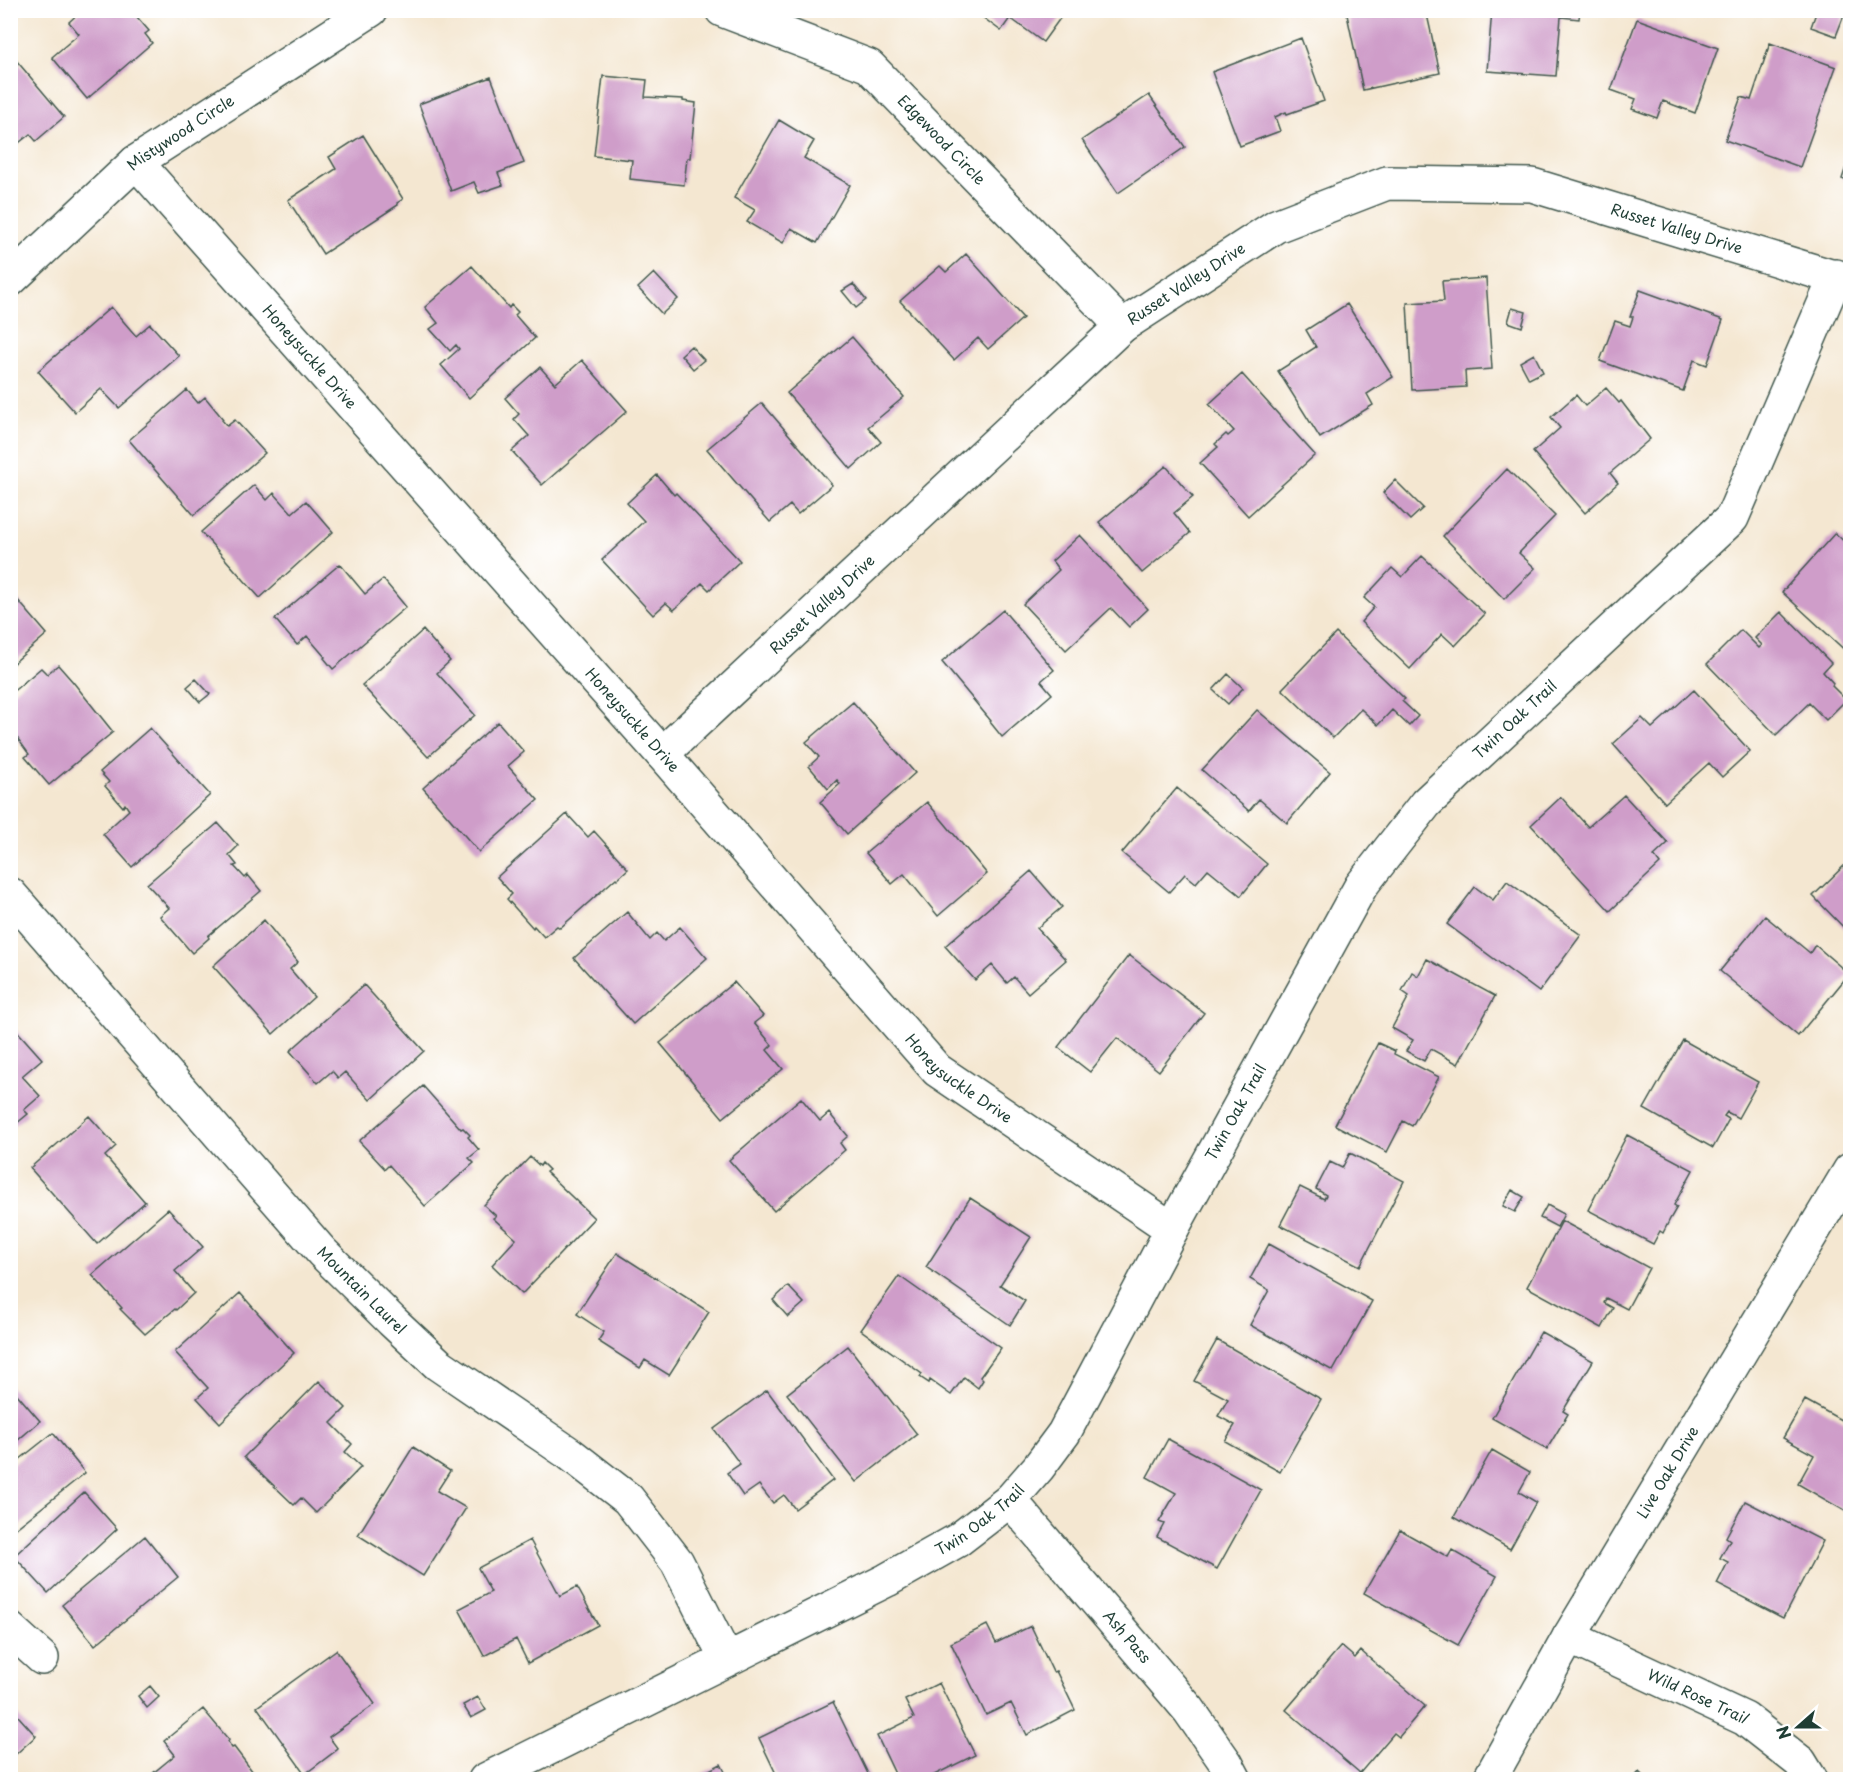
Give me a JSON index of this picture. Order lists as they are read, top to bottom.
{
  "streets": {
    "street": [
      "Mistywood Circle",
      "Edgewood Circle",
      "Russet Valley Drive",
      "Honeysuckle Drive",
      "Twin Oak Trail",
      "Mountain Laurel",
      "Live Oak Drive",
      "Ash Pass",
      "Wild Rose Trail"
    ]
  },
  "crossings": [
    ["Mistywood Circle", "Honeysuckle Drive"],
    ["Edgewood Circle", "Russet Valley Drive"],
    ["Russet Valley Drive", "Honeysuckle Drive"],
    ["Russet Valley Drive", "Twin Oak Trail"],
    ["Honeysuckle Drive", "Twin Oak Trail"],
    ["Twin Oak Trail", "Mountain Laurel"],
    ["Twin Oak Trail", "Ash Pass"],
    ["Live Oak Drive", "Wild Rose Trail"]
  ],
  "north": "left"
}
